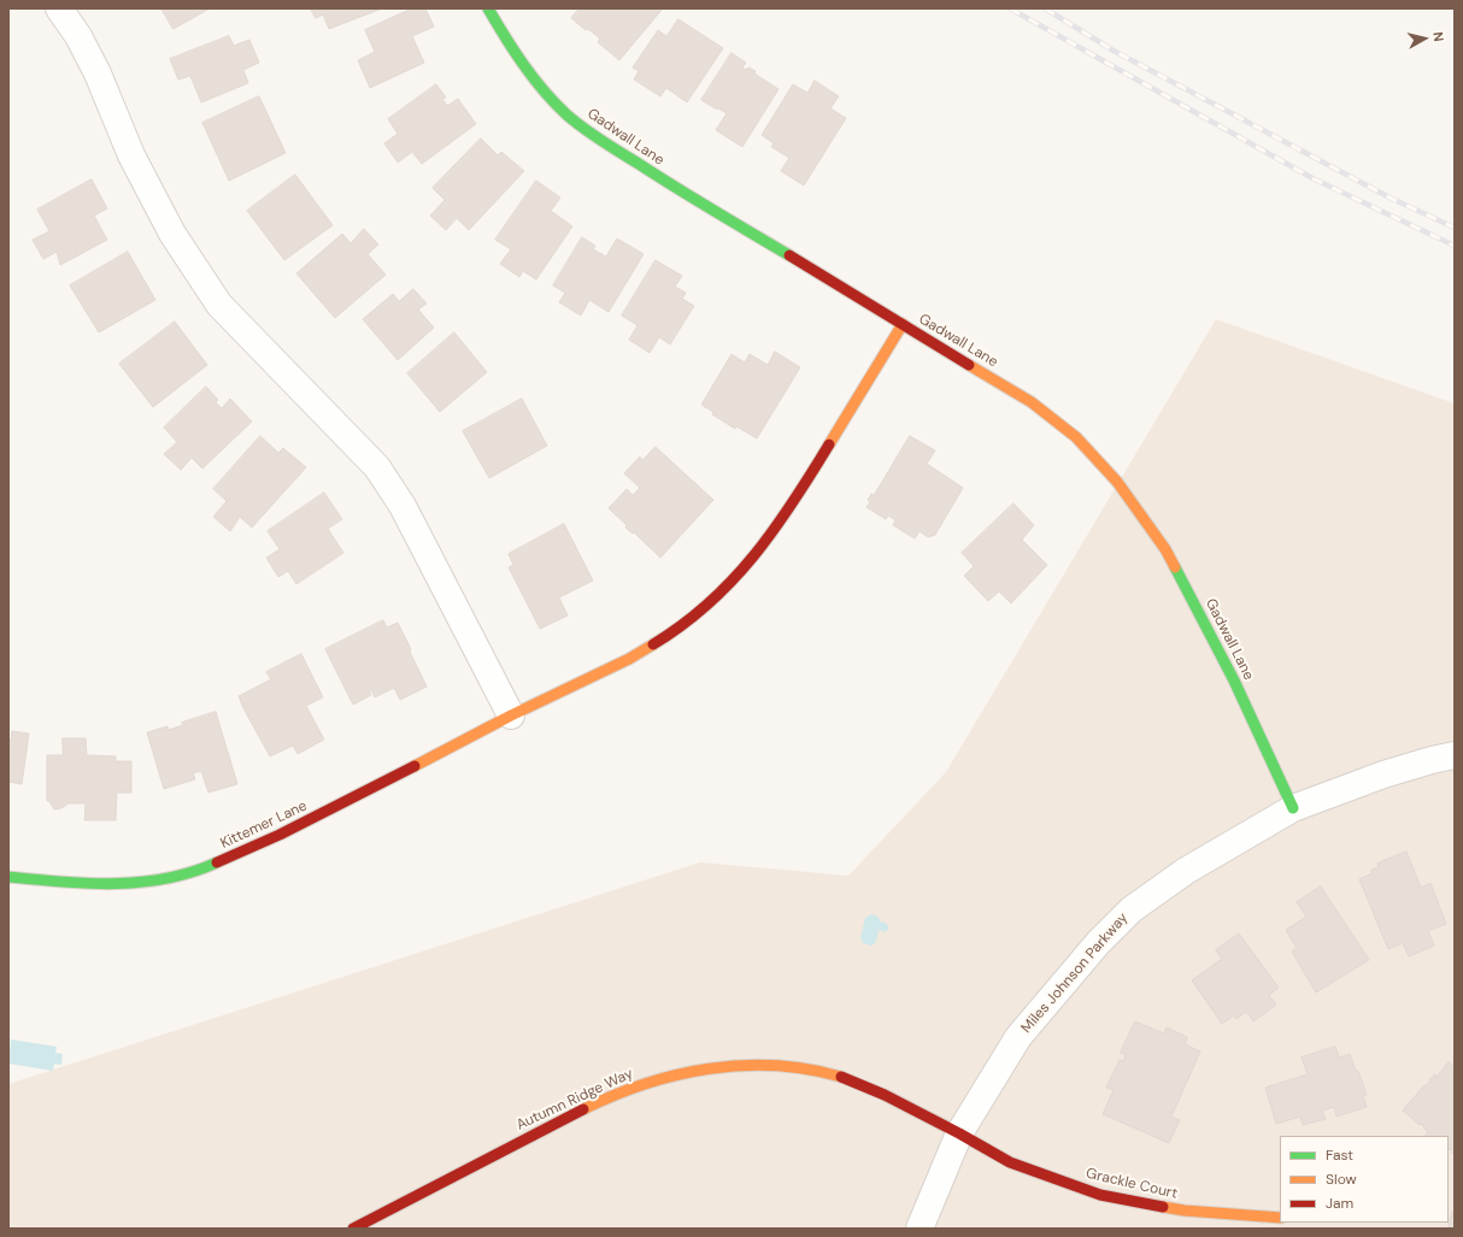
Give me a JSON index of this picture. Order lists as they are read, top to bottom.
{
  "streets": {
    "street": [
      "Gadwall Lane",
      "Kittemer Lane",
      "Miles Johnson Parkway",
      "Autumn Ridge Way",
      "Grackle Court"
    ]
  },
  "crossings": [
    ["Gadwall Lane", "Kittemer Lane"],
    ["Gadwall Lane", "Miles Johnson Parkway"],
    ["Miles Johnson Parkway", "Autumn Ridge Way"],
    ["Miles Johnson Parkway", "Grackle Court"],
    ["Autumn Ridge Way", "Grackle Court"]
  ],
  "legend": ["Fast", "Slow", "Jam"],
  "north": "right"
}
